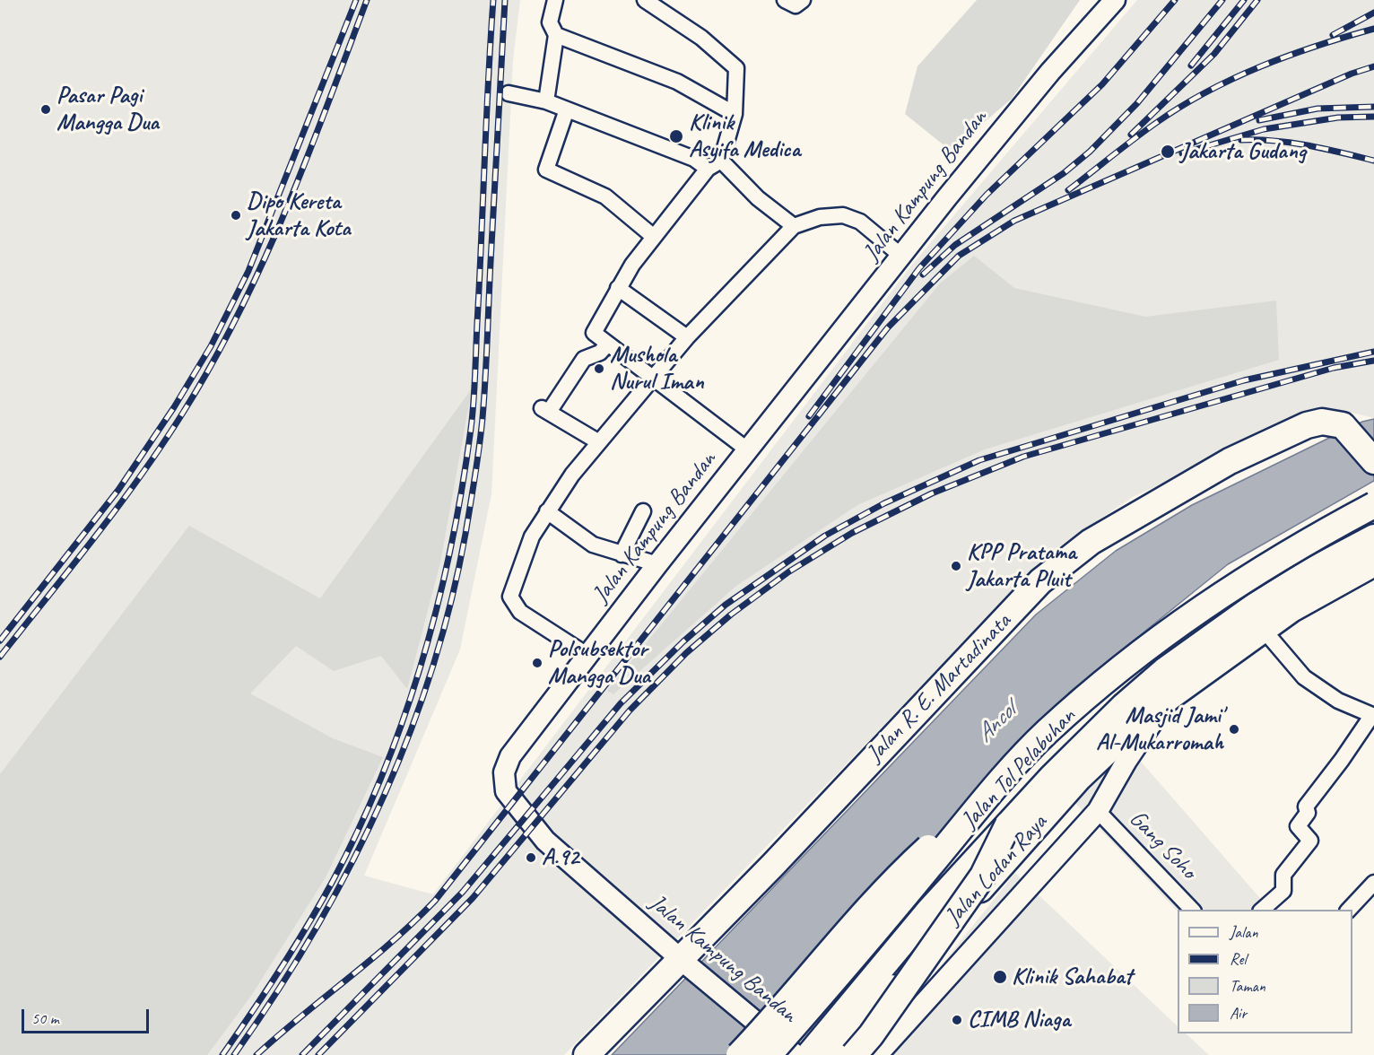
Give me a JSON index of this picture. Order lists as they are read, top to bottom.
{
  "streets": {
    "highway": ["Jalan R. E. Martadinata", "Jalan Tol Pelabuhan", "Jalan Lodan Raya"],
    "street": ["Jalan Kampung Bandan", "Gang Soho"]
  },
  "crossings": [
    ["Jalan Kampung Bandan", "Jalan R. E. Martadinata"],
    ["Jalan Kampung Bandan", "Jalan Tol Pelabuhan"],
    ["Gang Soho", "Jalan Lodan Raya"]
  ],
  "water": ["Ancol"],
  "places": [
    "Pasar Pagi Mangga Dua",
    "Klinik Asyifa Medica",
    "Jakarta Gudang",
    "Dipo Kereta Jakarta Kota",
    "Mushola Nurul Iman",
    "KPP Pratama Jakarta Pluit",
    "Polsubsektor Mangga Dua",
    "Masjid Jami' Al-Mukarromah",
    "A.92",
    "Klinik Sahabat",
    "CIMB Niaga"
  ],
  "legend": [
    "Jalan",
    "Rel",
    "Taman",
    "Air"
  ],
  "scale_bar": "50 m"
}
